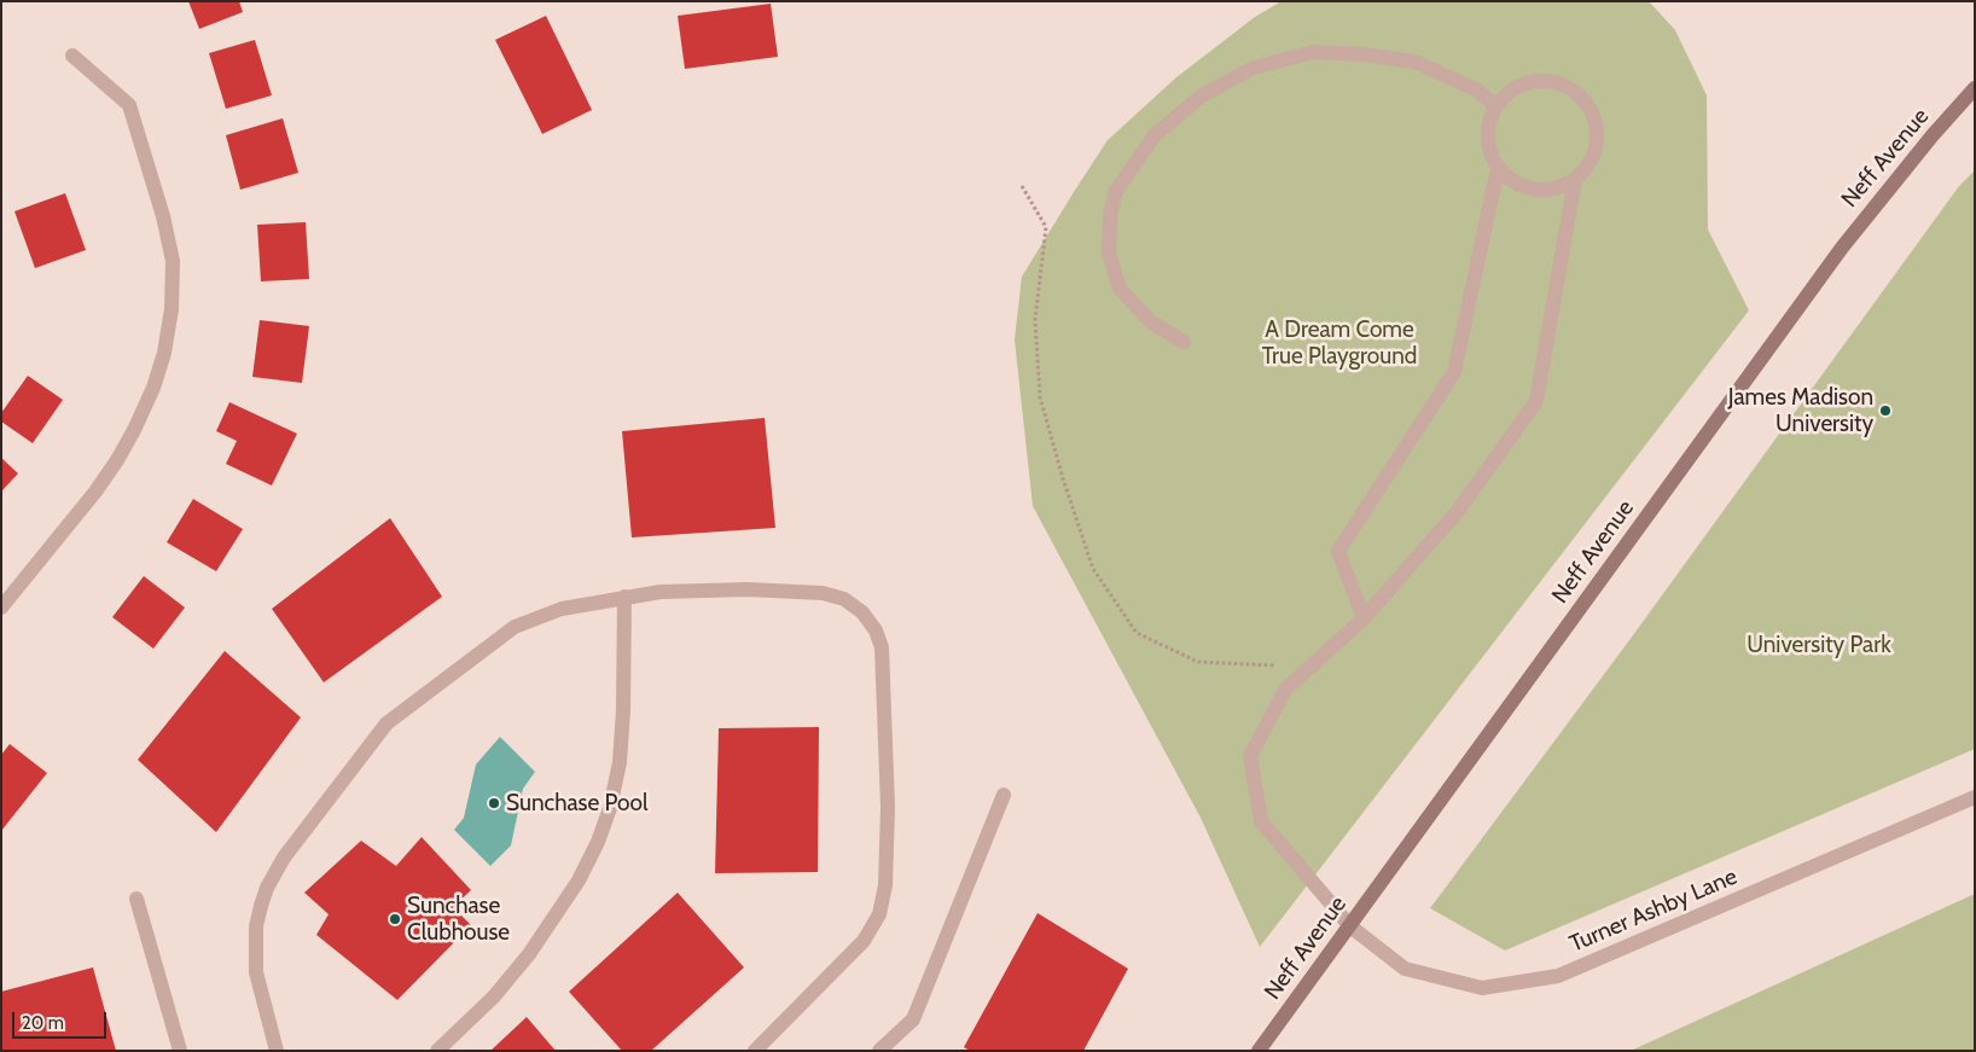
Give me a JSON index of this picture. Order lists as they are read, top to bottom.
{
  "streets": {
    "main road": ["Neff Avenue"],
    "street": ["Turner Ashby Lane"]
  },
  "crossings": [
    ["Neff Avenue", "Turner Ashby Lane"]
  ],
  "parks": ["A Dream Come True Playground", "University Park"],
  "places": ["James Madison University", "Sunchase Pool", "Sunchase Clubhouse"],
  "scale_bar": "20 m"
}
